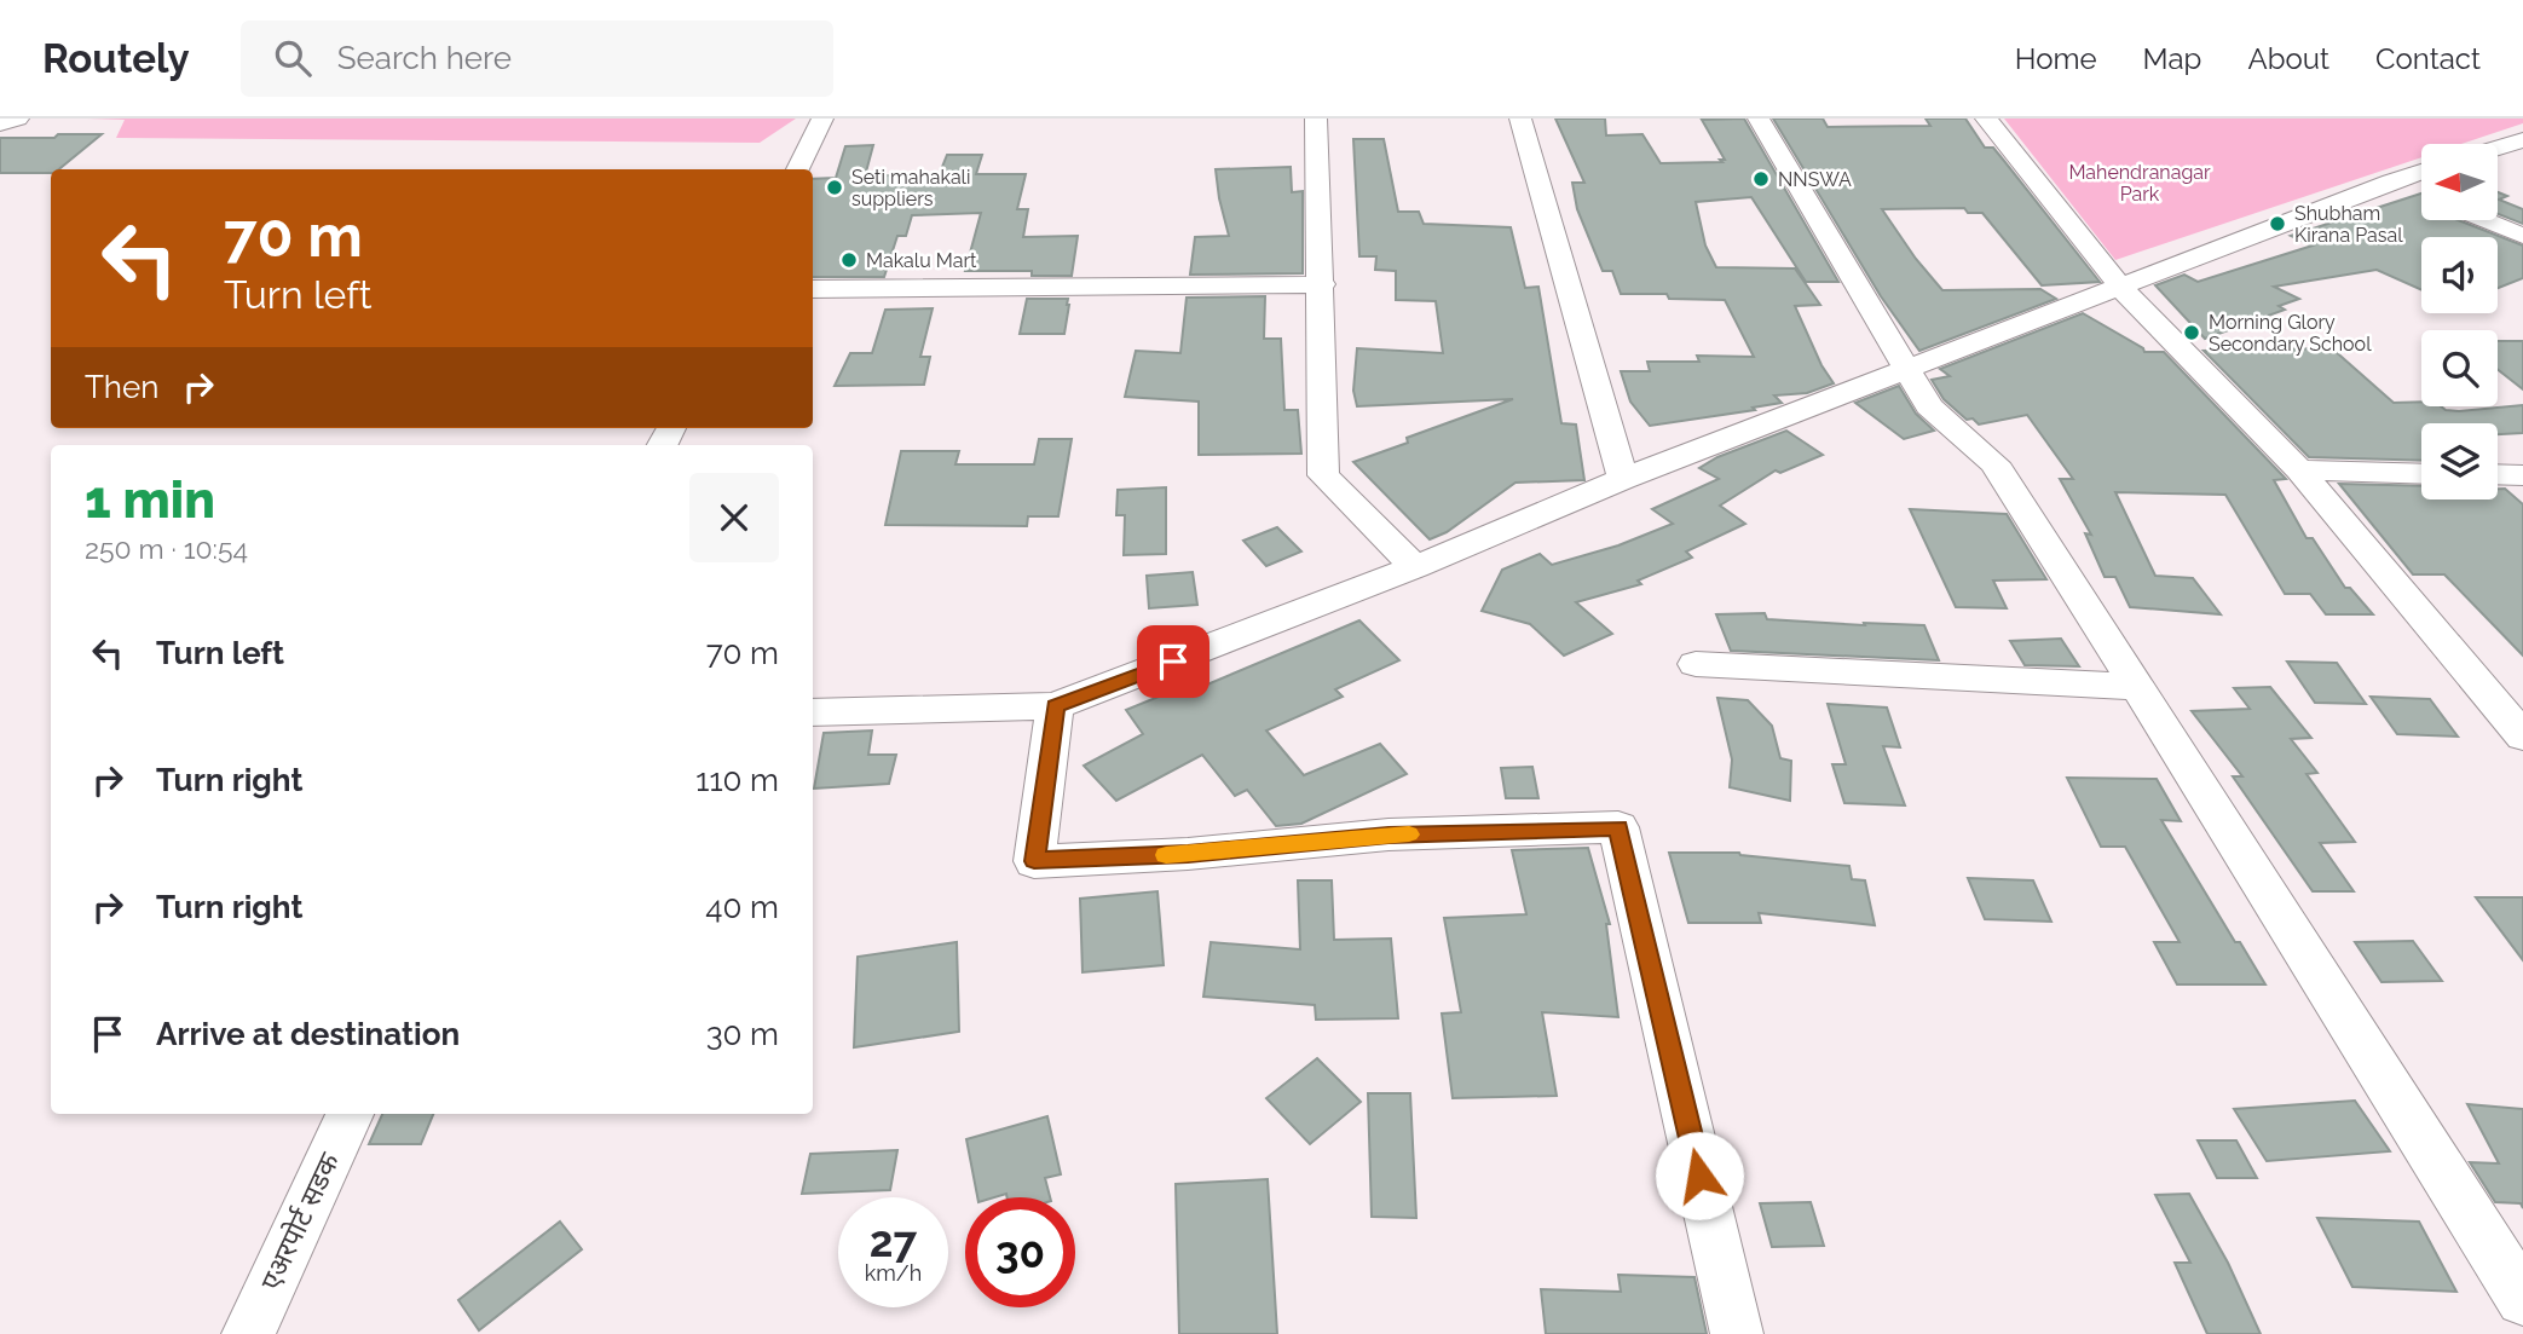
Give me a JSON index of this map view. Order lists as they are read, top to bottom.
{
  "streets": {
    "street": ["एअरपोर्ट सडक"]
  },
  "parks": ["Mahendranagar Park"],
  "places": [
    "NNSWA",
    "Seti mahakali suppliers",
    "Shubham Kirana Pasal",
    "Makalu Mart",
    "Morning Glory Secondary School"
  ],
  "north": "left",
  "page": {
    "header": "Routely",
    "search": "Search here",
    "nav": [
      "Home",
      "Map",
      "About",
      "Contact"
    ],
    "turn": ["70 m", "Turn left"],
    "then": "Then",
    "heading": ["1 min", "250 m · 10:54"],
    "list": [
      {
        "name": "Turn left",
        "value": "70 m"
      },
      {
        "name": "Turn right",
        "value": "110 m"
      },
      {
        "name": "Turn right",
        "value": "40 m"
      },
      {
        "name": "Arrive at destination",
        "value": "30 m"
      }
    ],
    "speed": "27 km/h",
    "limit": "30"
  }
}
